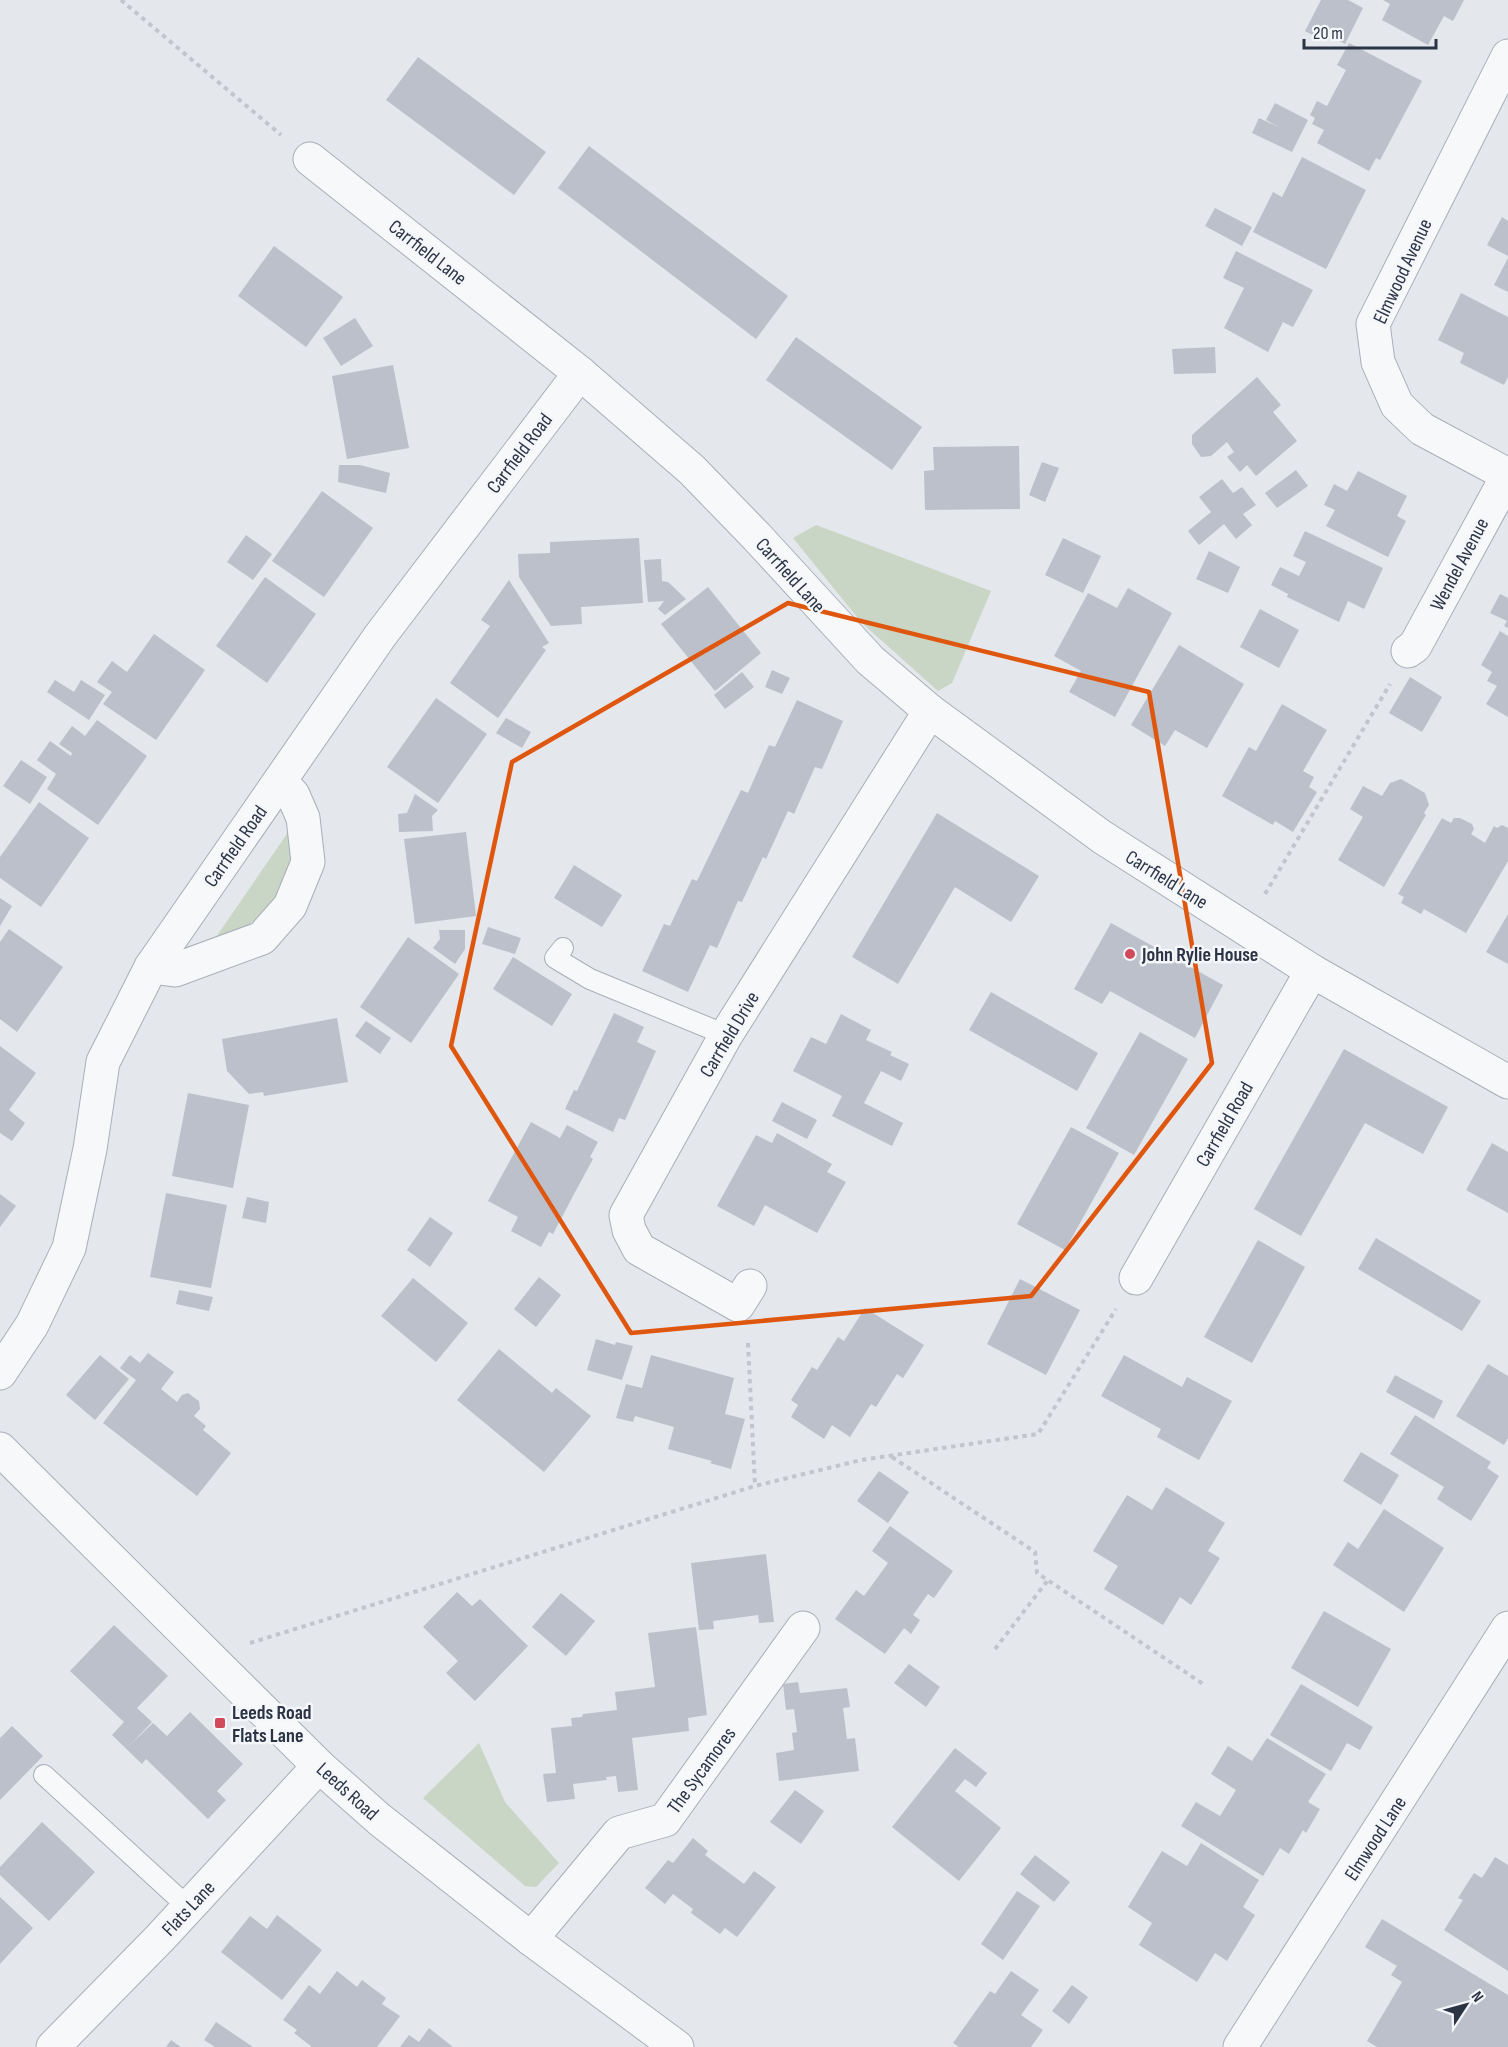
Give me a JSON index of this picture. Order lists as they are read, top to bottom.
{
  "streets": {
    "street": [
      "Carrfield Lane",
      "Elmwood Avenue",
      "Carrfield Road",
      "Wendel Avenue",
      "Carrfield Drive",
      "The Sycamores",
      "Leeds Road",
      "Elmwood Lane",
      "Flats Lane"
    ]
  },
  "crossings": [
    ["Carrfield Lane", "Carrfield Road"],
    ["Carrfield Lane", "Carrfield Drive"],
    ["Elmwood Avenue", "Wendel Avenue"],
    ["The Sycamores", "Leeds Road"],
    ["Leeds Road", "Flats Lane"]
  ],
  "places": {
    "other": ["John Rylie House"],
    "transit": ["Leeds Road Flats Lane"]
  },
  "scale_bar": "20 m",
  "north": "top right"
}
